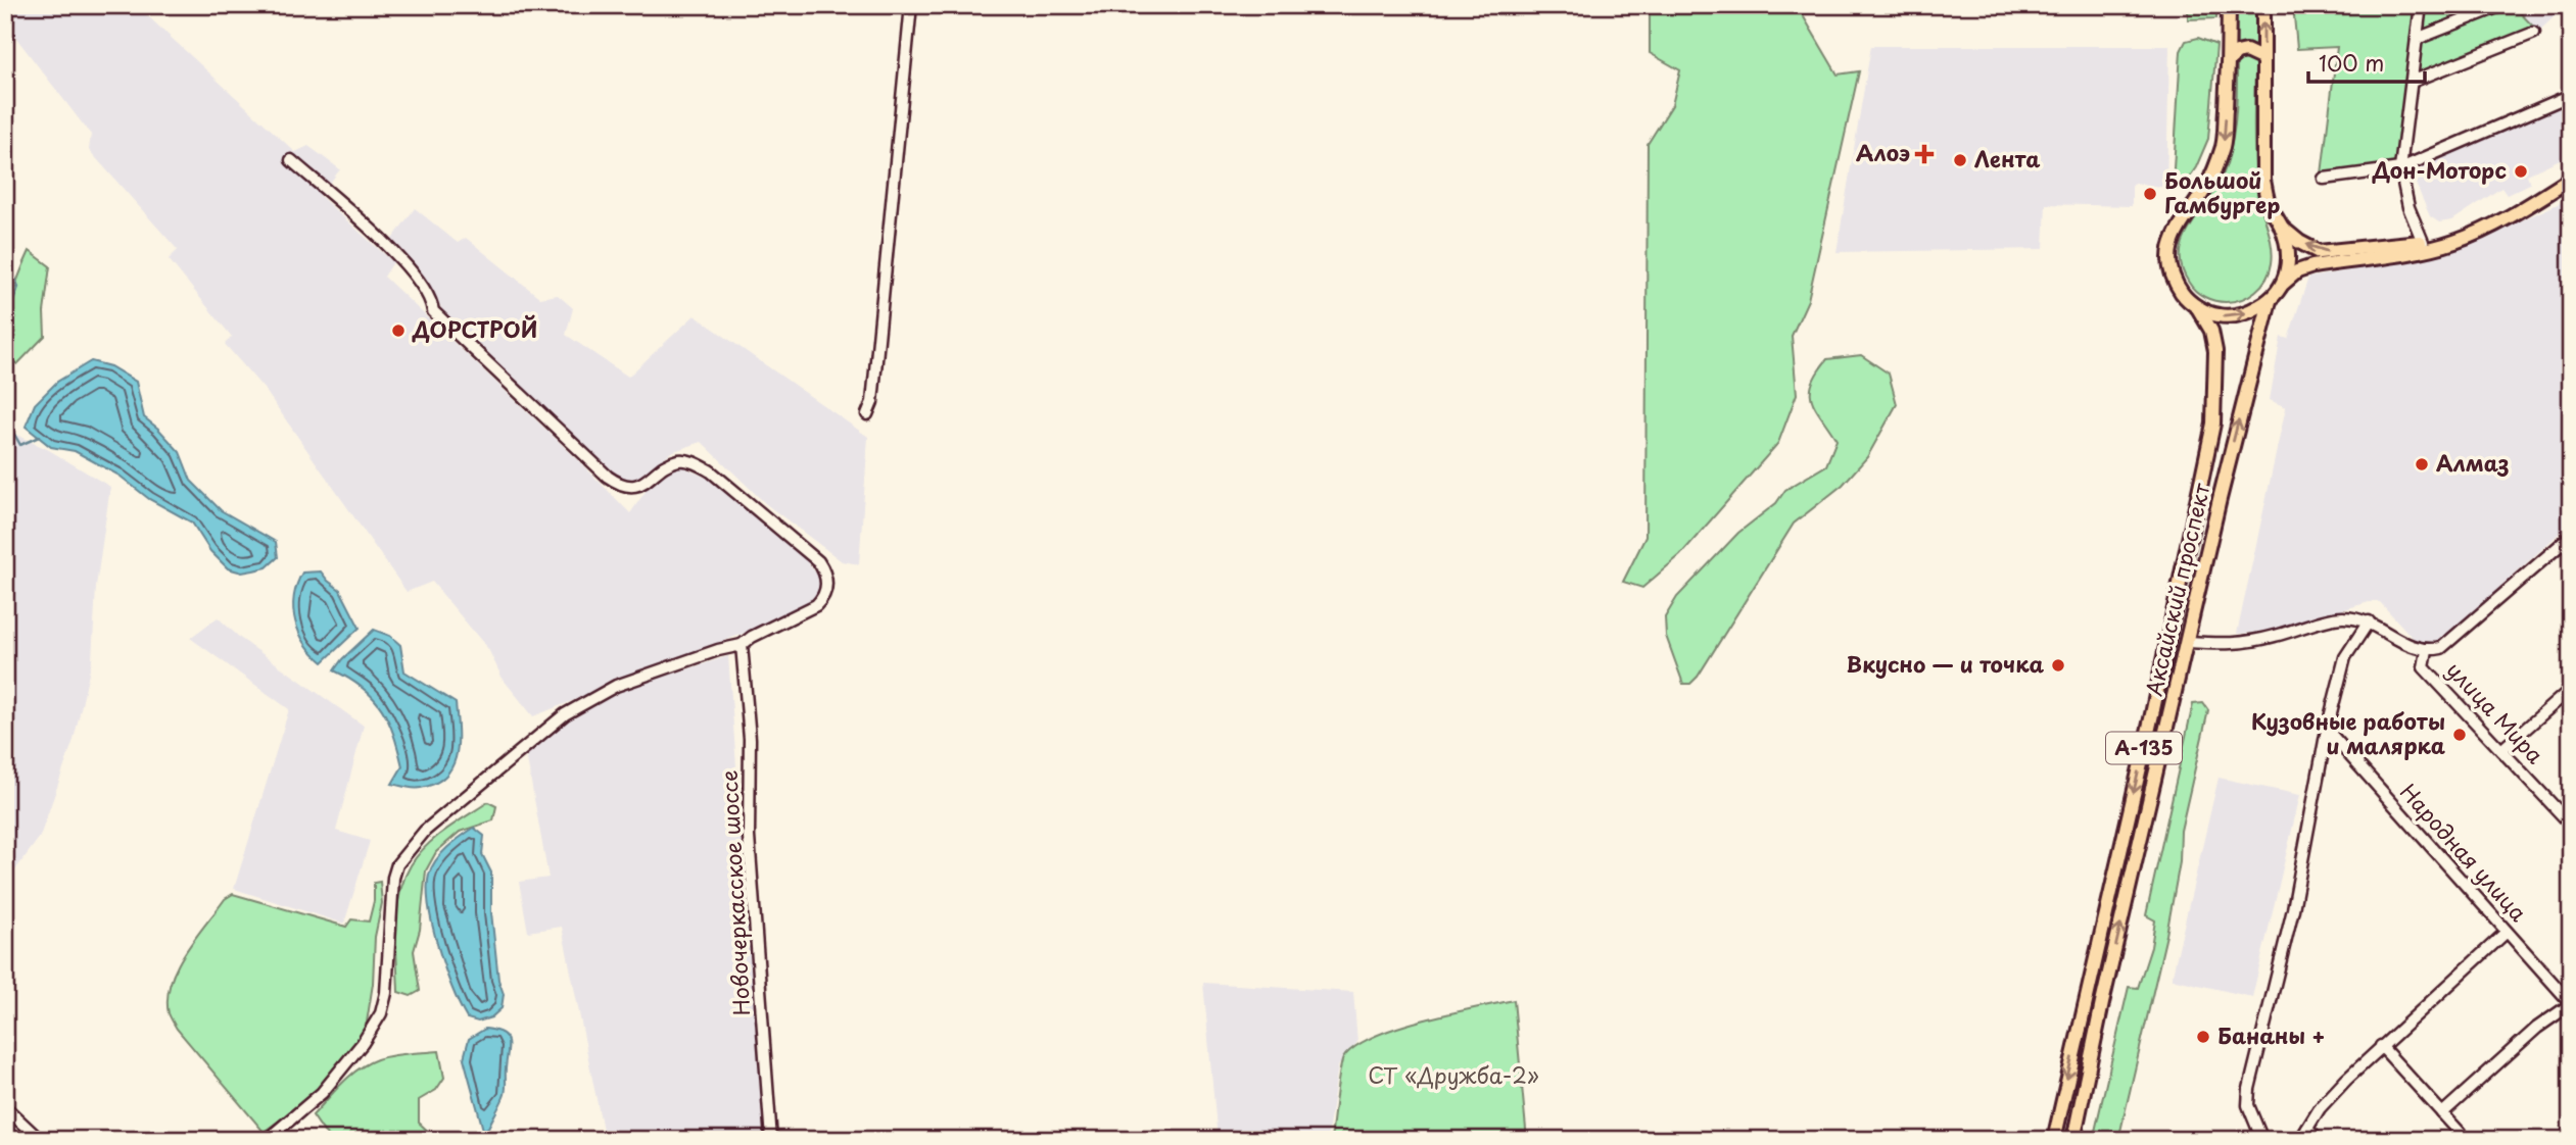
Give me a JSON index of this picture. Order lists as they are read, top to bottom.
{
  "streets": {
    "main road": ["Аксайский проспект", "А-135"],
    "street": ["улица Мира", "Народная улица", "Новочеркасское шоссе"]
  },
  "parks": ["СТ «Дружба-2»"],
  "places": {
    "health": ["Алоэ"],
    "other": [
      "Лента",
      "Дон-Моторс",
      "Большой Гамбургер",
      "ДОРСТРОЙ",
      "Алмаз",
      "Вкусно — и точка",
      "Кузовные работы и малярка",
      "Бананы +"
    ]
  },
  "scale_bar": "100 m"
}
